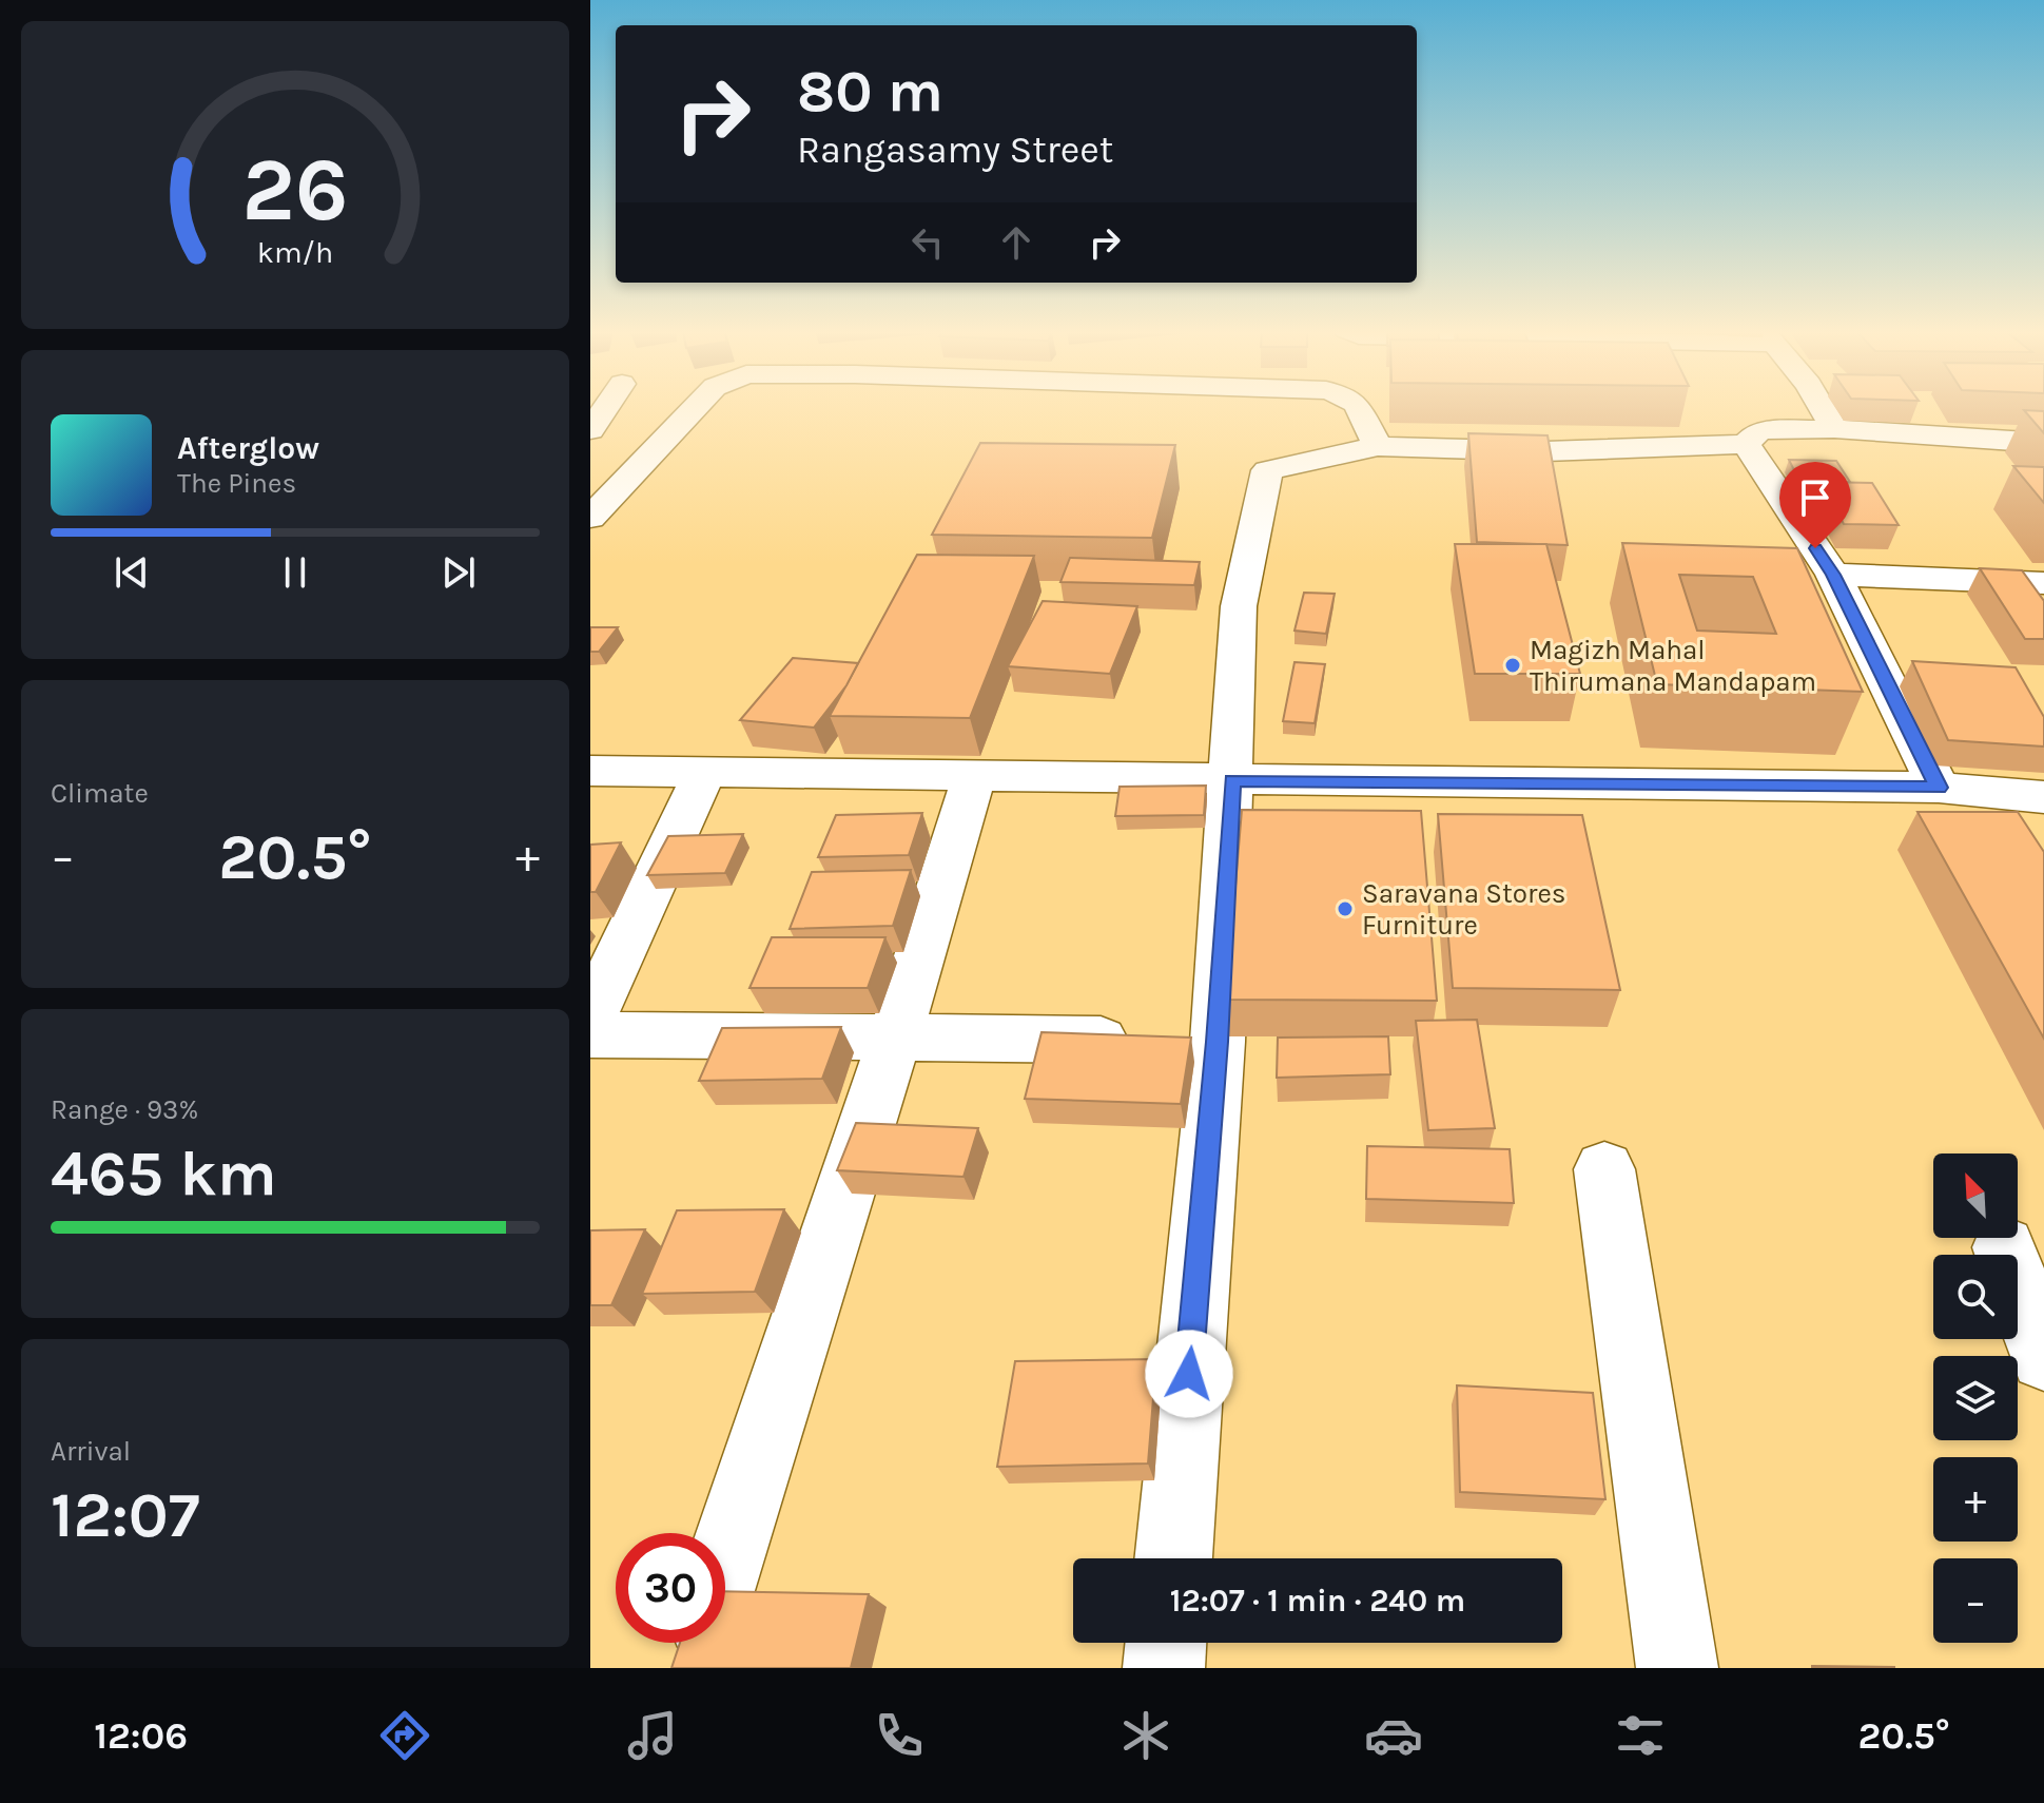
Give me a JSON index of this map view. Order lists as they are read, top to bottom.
{
  "places": ["Magizh Mahal Thirumana Mandapam", "Saravana Stores Furniture"],
  "north": "top left",
  "page": {
    "turn": ["80 m", "Rangasamy Street"],
    "song": ["Afterglow", "The Pines"],
    "tile": [
      "Climate",
      ["Range · 93%", "465 km"],
      ["Arrival", "12:07"]
    ],
    "heat": ["−", "20.5°", "+"],
    "map_buttons": ["+", "−"],
    "limit": "30",
    "trip": "12:07 · 1 min · 240 m",
    "tabs": ["12:06", "20.5°"],
    "gauge": ["26", "km/h"]
  }
}
